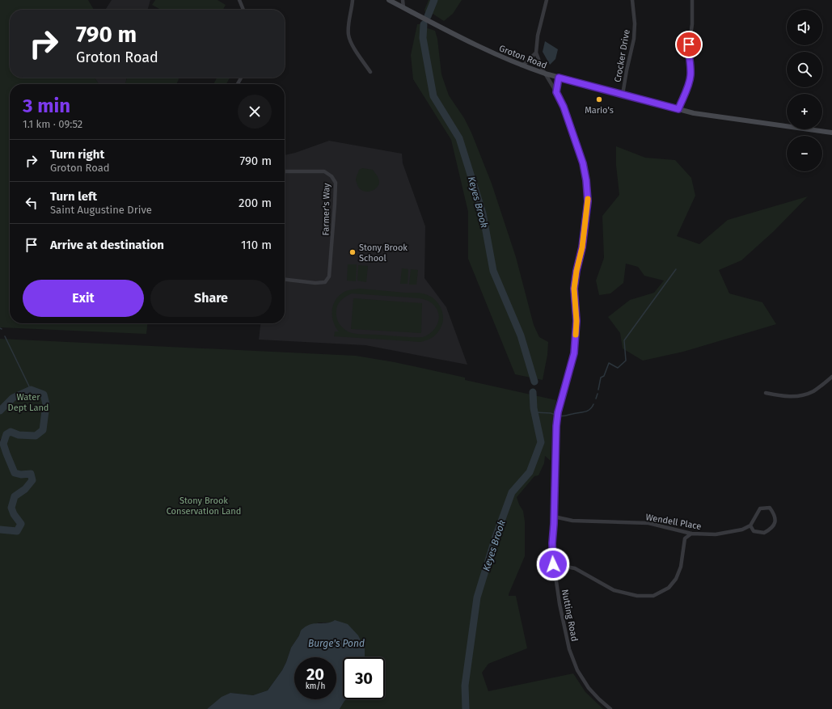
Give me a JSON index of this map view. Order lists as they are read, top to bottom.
{
  "streets": {
    "main road": ["Groton Road"],
    "street": [
      "Crocker Drive",
      "Farmer's Way",
      "Wendell Place",
      "Nutting Road"
    ]
  },
  "crossings": [
    ["Crocker Drive", "Groton Road"],
    ["Groton Road", "Nutting Road"],
    ["Wendell Place", "Nutting Road"]
  ],
  "water": ["Keyes Brook", "Burge's Pond"],
  "parks": ["Water Dept Land", "Stony Brook Conservation Land"],
  "places": ["Mario's", "Stony Brook School"],
  "page": {
    "map_buttons": ["+", "−"],
    "turn": ["790 m", "Groton Road"],
    "heading": ["3 min", "1.1 km · 09:52"],
    "list": [
      {
        "name": "Turn right",
        "note": "Groton Road",
        "value": "790 m"
      },
      {
        "name": "Turn left",
        "note": "Saint Augustine Drive",
        "value": "200 m"
      },
      {
        "name": "Arrive at destination",
        "value": "110 m"
      }
    ],
    "buttons": ["Exit", "Share"],
    "speed": "20 km/h",
    "limit": "30"
  }
}
